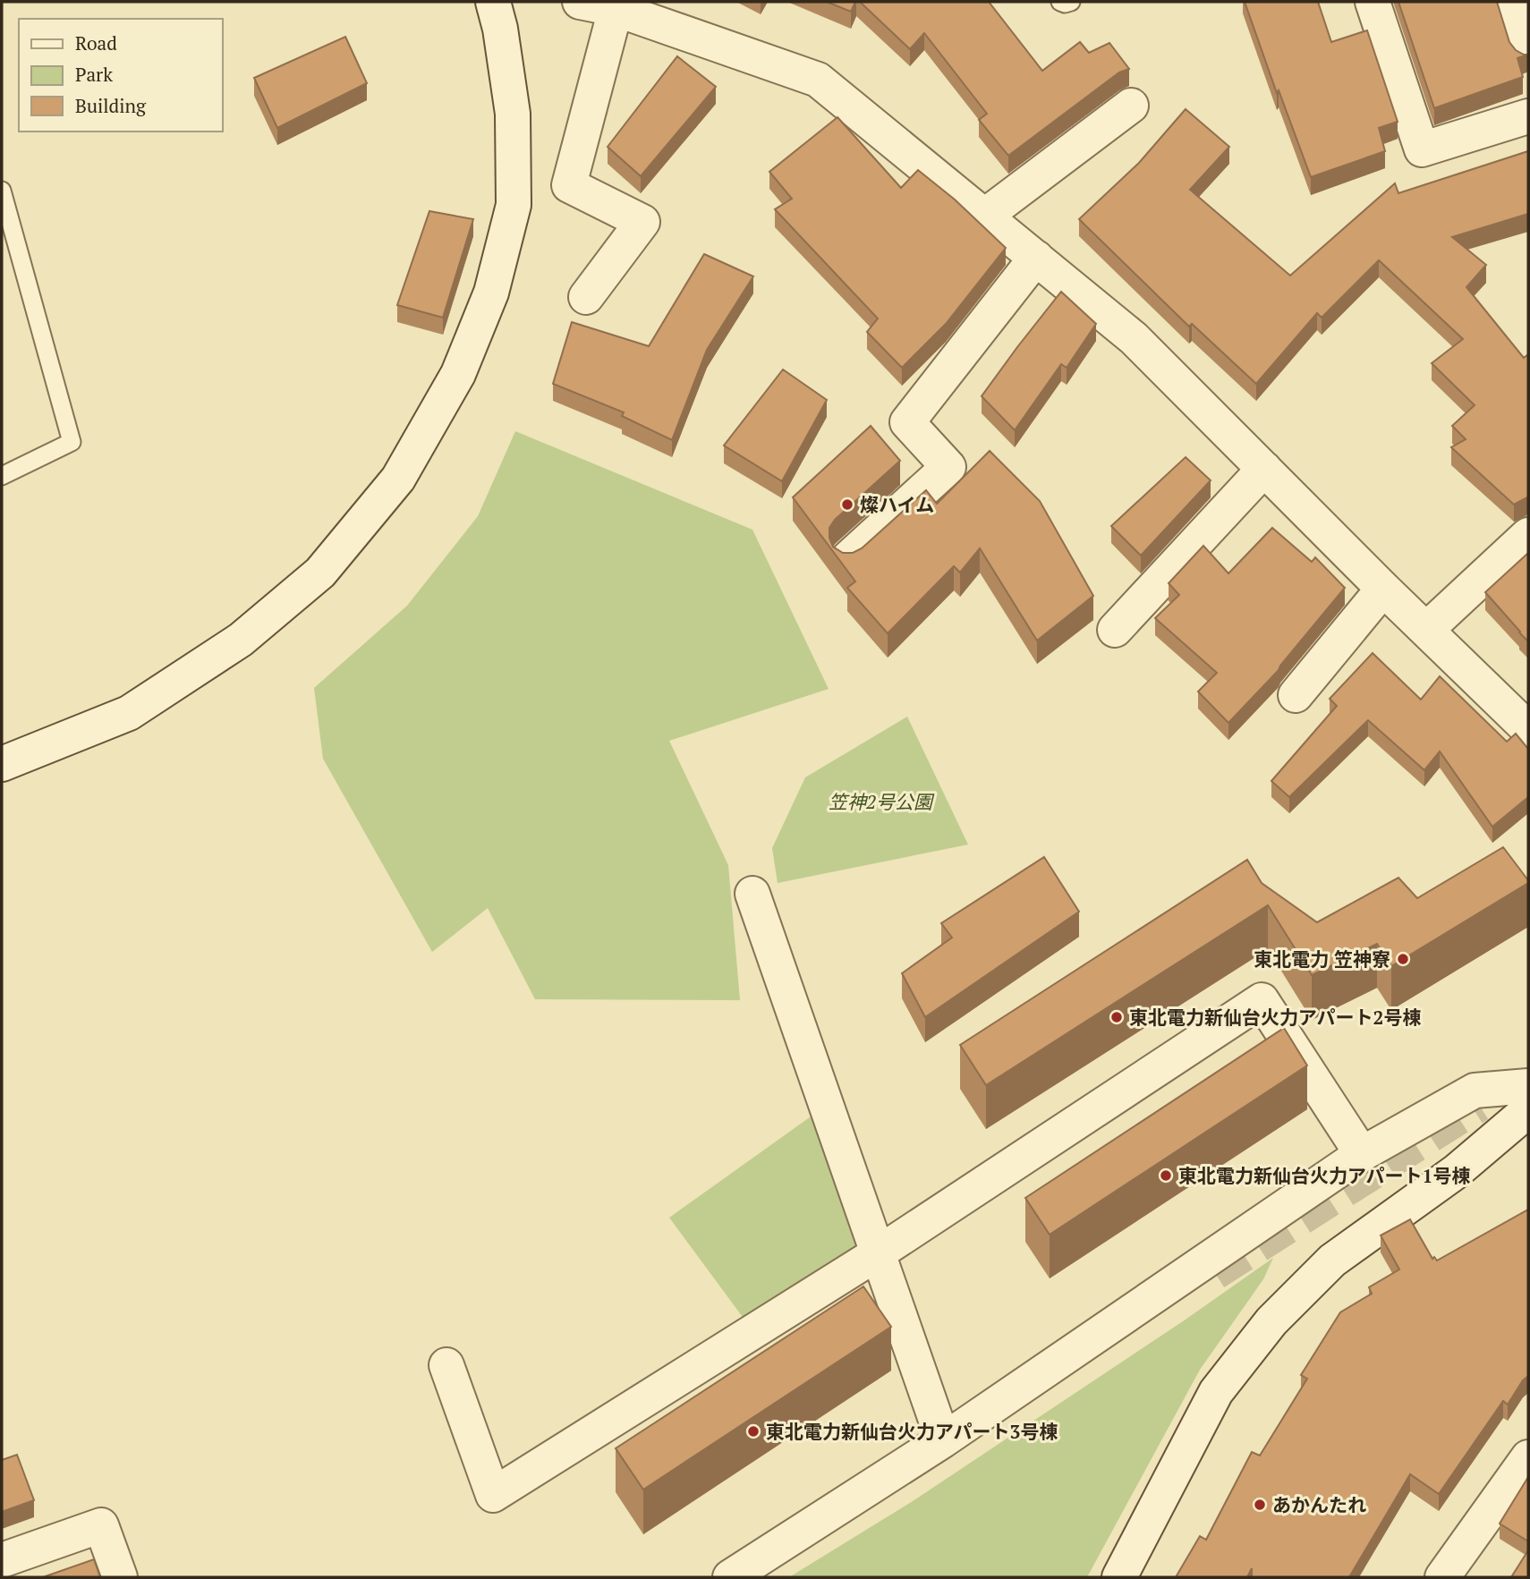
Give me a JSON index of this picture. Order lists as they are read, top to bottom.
{
  "parks": ["笠神2号公園"],
  "places": [
    "燦ハイム",
    "東北電力 笠神寮",
    "東北電力新仙台火力アパート2号棟",
    "東北電力新仙台火力アパート1号棟",
    "東北電力新仙台火力アパート3号棟",
    "あかんたれ"
  ],
  "legend": ["Road", "Park", "Building"]
}
